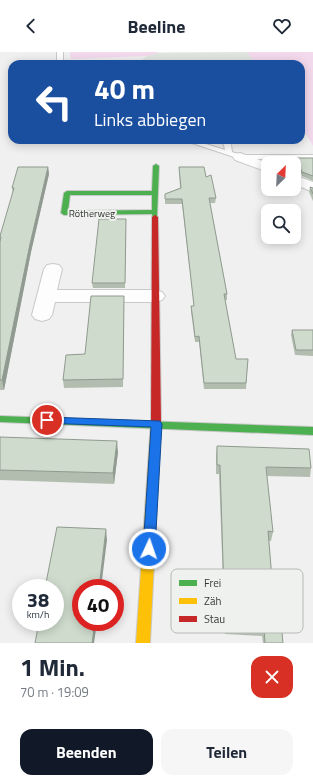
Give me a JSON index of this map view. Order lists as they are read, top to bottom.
{
  "streets": {
    "street": ["Rötherweg"]
  },
  "legend": ["Frei", "Zäh", "Stau"],
  "north": "top right",
  "page": {
    "header": "Beeline",
    "turn": ["40 m", "Links abbiegen"],
    "speed": "38 km/h",
    "limit": "40",
    "heading": ["1 Min.", "70 m · 19:09"],
    "buttons": ["Beenden", "Teilen"]
  }
}
